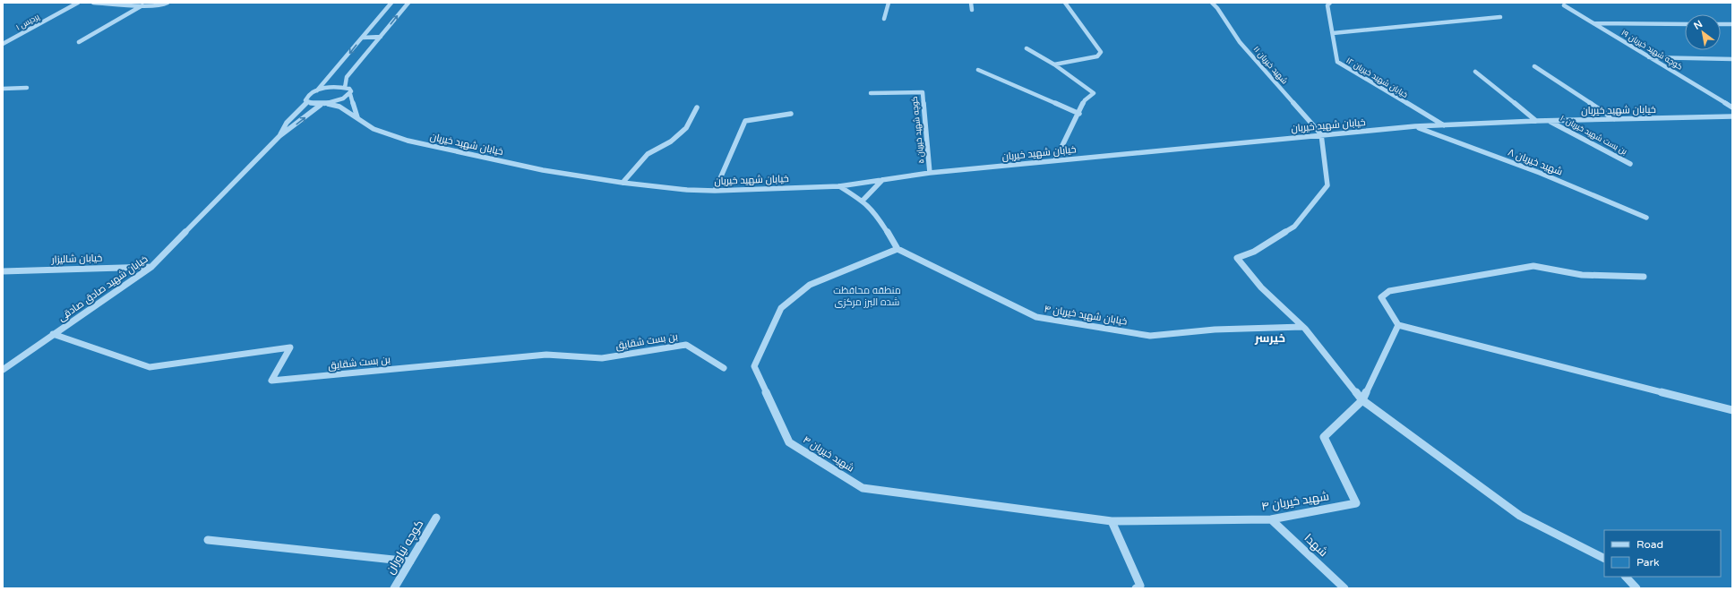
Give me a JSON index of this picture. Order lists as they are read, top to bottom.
{
  "streets": {
    "street": [
      "پردیس ۱",
      "کوچه شهید خیریان ۱۹",
      "شهید خیریان ۱۱",
      "خیابان شهید خیریان ۱۲",
      "خیابان شهید خیریان",
      "کوچه شهید خیریان ۵",
      "بن بست شهید خیریان ۱۰",
      "شهید خیریان ۸",
      "خیابان شالیزار",
      "خیابان شهید صادق صادقی",
      "خیابان شهید خیریان ۴",
      "بن بست شقایق",
      "شهید خیریان ۴",
      "شهدا",
      "کوچه نیاوران"
    ]
  },
  "crossings": [
    ["شهید خیریان ۱۱", "خیابان شهید خیریان"],
    ["خیابان شهید خیریان ۱۲", "خیابان شهید خیریان"],
    ["خیابان شهید خیریان", "کوچه شهید خیریان ۵"],
    ["خیابان شهید خیریان", "بن بست شهید خیریان ۱۰"],
    ["خیابان شهید خیریان", "شهید خیریان ۸"],
    ["خیابان شالیزار", "خیابان شهید صادق صادقی"],
    ["خیابان شهید صادق صادقی", "بن بست شقایق"],
    ["خیابان شهید خیریان ۴", "شهید خیریان ۴"],
    ["شهید خیریان ۴", "شهدا"]
  ],
  "districts": ["خیرسر"],
  "parks": ["منطقه محافظت شده البرز مرکزی"],
  "legend": ["Road", "Park"],
  "north": "top left"
}
